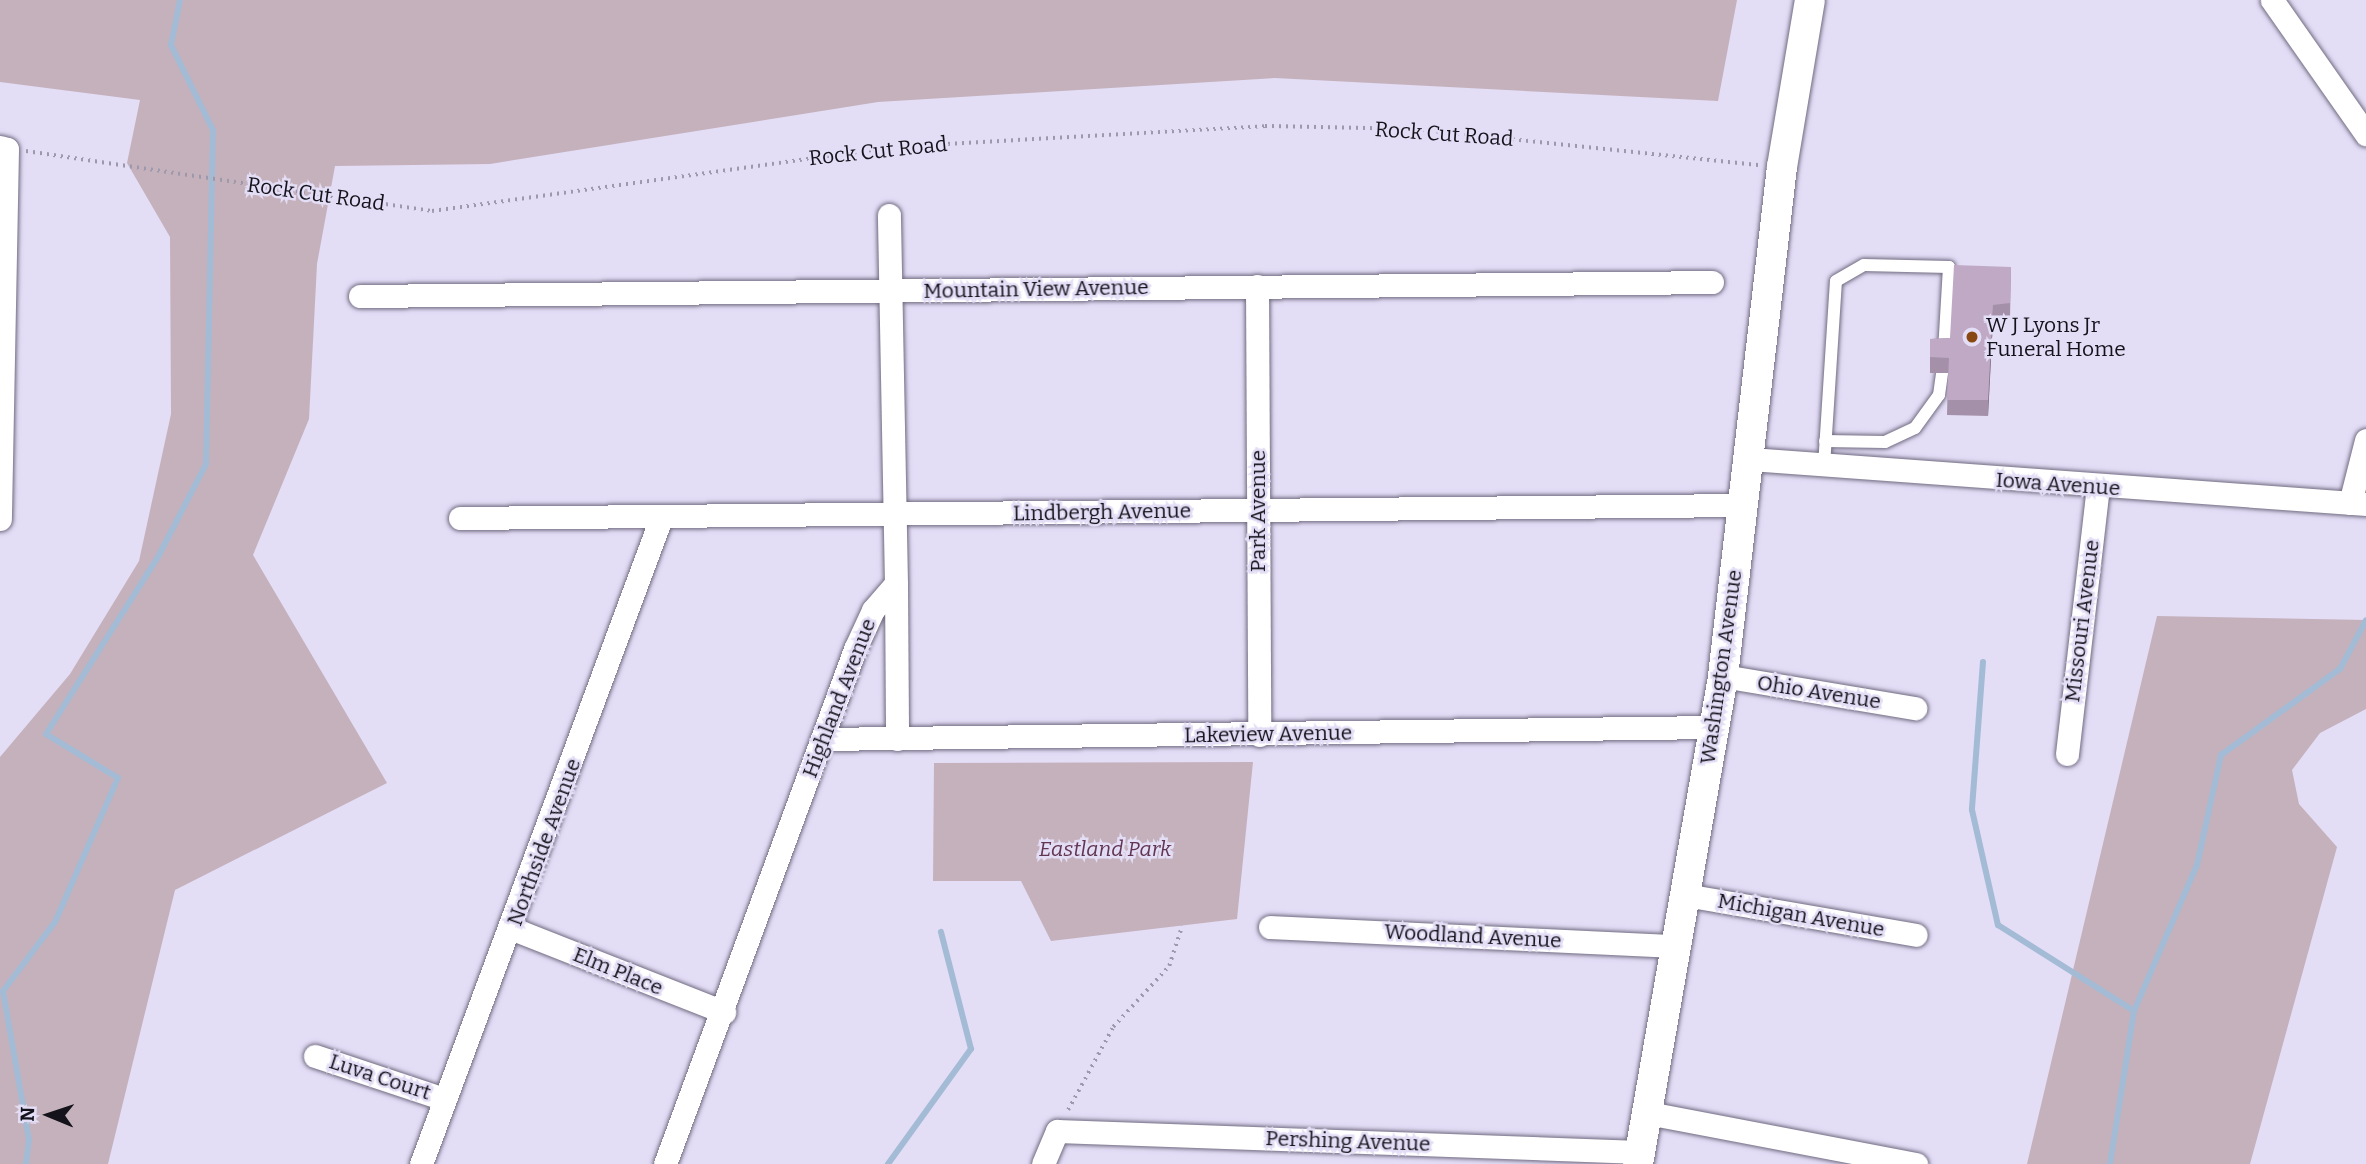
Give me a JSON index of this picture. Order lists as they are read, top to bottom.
{
  "streets": {
    "street": [
      "Mountain View Avenue",
      "Iowa Avenue",
      "Park Avenue",
      "Lindbergh Avenue",
      "Missouri Avenue",
      "Washington Avenue",
      "Ohio Avenue",
      "Highland Avenue",
      "Lakeview Avenue",
      "Northside Avenue",
      "Michigan Avenue",
      "Woodland Avenue",
      "Elm Place",
      "Luva Court",
      "Pershing Avenue"
    ],
    "path": ["Rock Cut Road"]
  },
  "crossings": [
    ["Rock Cut Road", "Washington Avenue"],
    ["Mountain View Avenue", "Park Avenue"],
    ["Iowa Avenue", "Missouri Avenue"],
    ["Iowa Avenue", "Washington Avenue"],
    ["Park Avenue", "Lindbergh Avenue"],
    ["Park Avenue", "Lakeview Avenue"],
    ["Lindbergh Avenue", "Washington Avenue"],
    ["Lindbergh Avenue", "Northside Avenue"],
    ["Washington Avenue", "Ohio Avenue"],
    ["Washington Avenue", "Lakeview Avenue"],
    ["Washington Avenue", "Michigan Avenue"],
    ["Washington Avenue", "Woodland Avenue"],
    ["Washington Avenue", "Pershing Avenue"],
    ["Highland Avenue", "Lakeview Avenue"],
    ["Highland Avenue", "Elm Place"],
    ["Northside Avenue", "Elm Place"],
    ["Northside Avenue", "Luva Court"]
  ],
  "parks": ["Eastland Park"],
  "places": ["W J Lyons Jr Funeral Home"],
  "north": "left"
}
